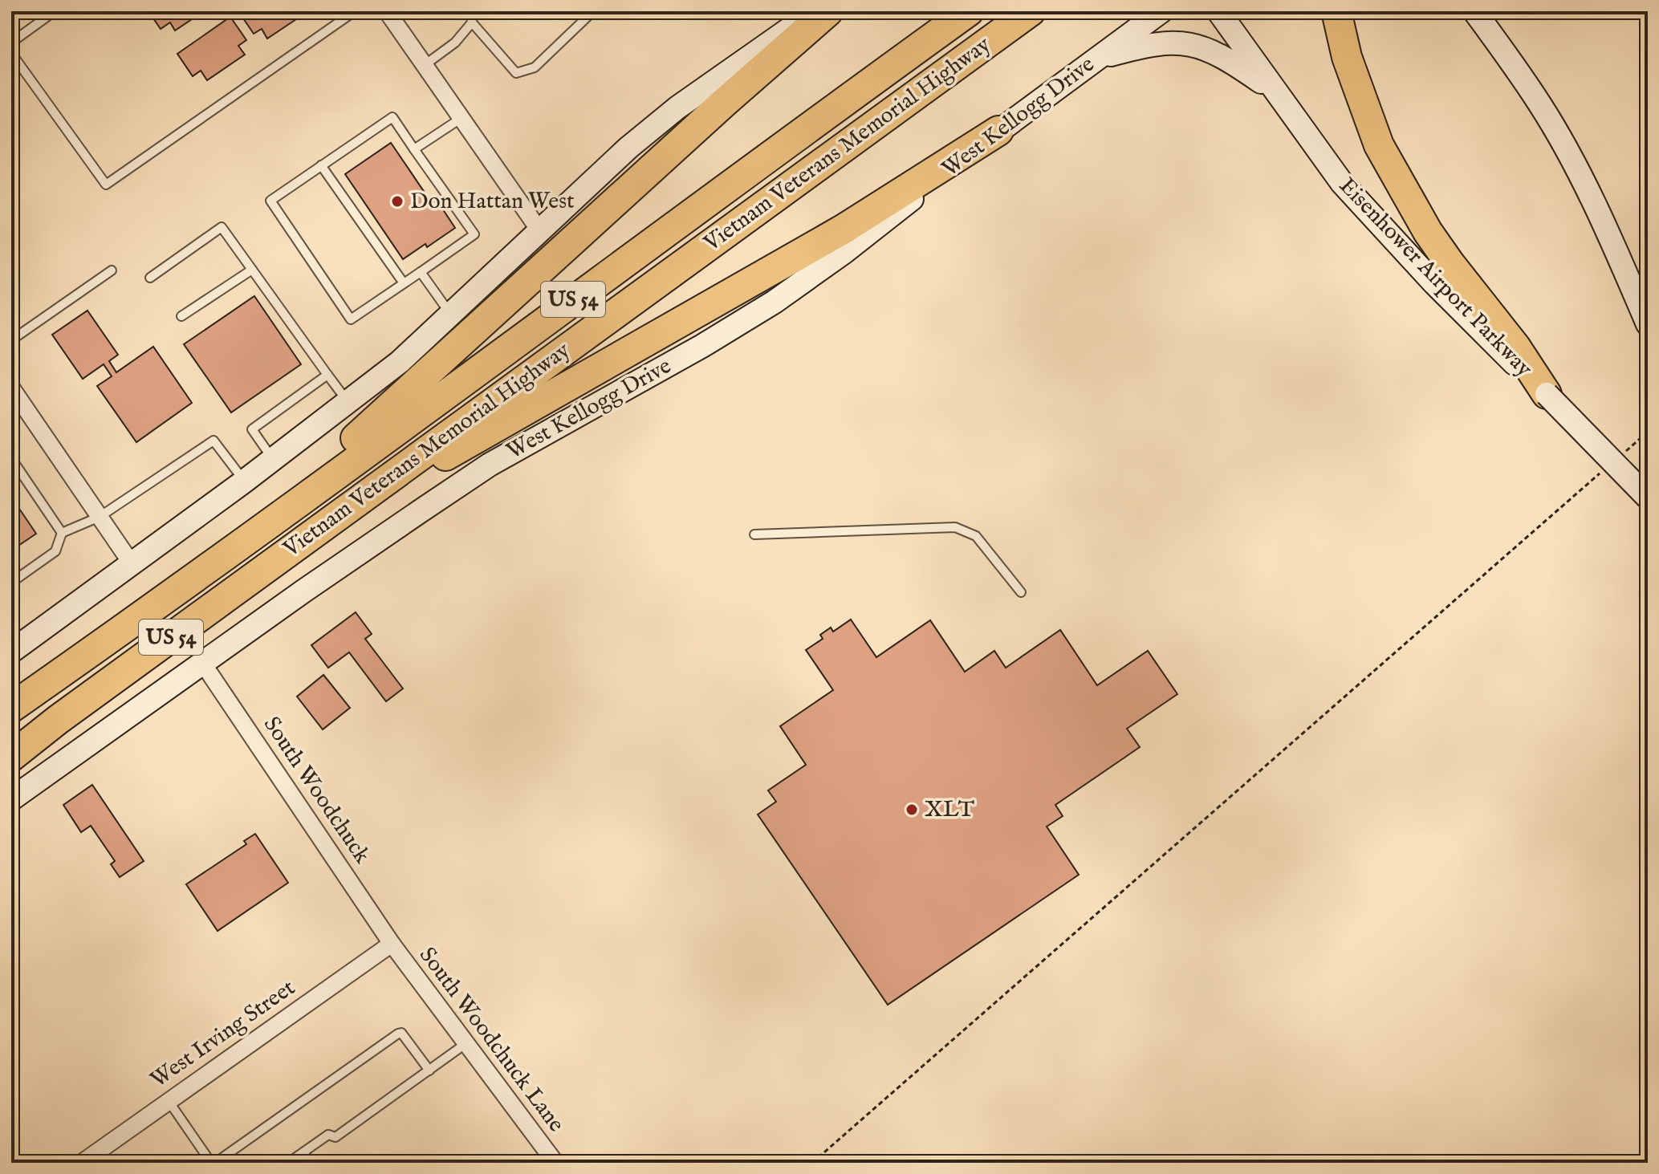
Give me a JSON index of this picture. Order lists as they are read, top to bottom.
{
  "streets": {
    "highway": ["Vietnam Veterans Memorial Highway", "US 54"],
    "main road": ["West Kellogg Drive", "Eisenhower Airport Parkway"],
    "street": ["South Woodchuck", "West Irving Street", "South Woodchuck Lane"]
  },
  "crossings": [
    ["West Kellogg Drive", "South Woodchuck"],
    ["South Woodchuck", "West Irving Street"],
    ["South Woodchuck", "South Woodchuck Lane"],
    ["West Irving Street", "South Woodchuck Lane"]
  ],
  "places": ["Don Hattan West", "XLT"]
}
